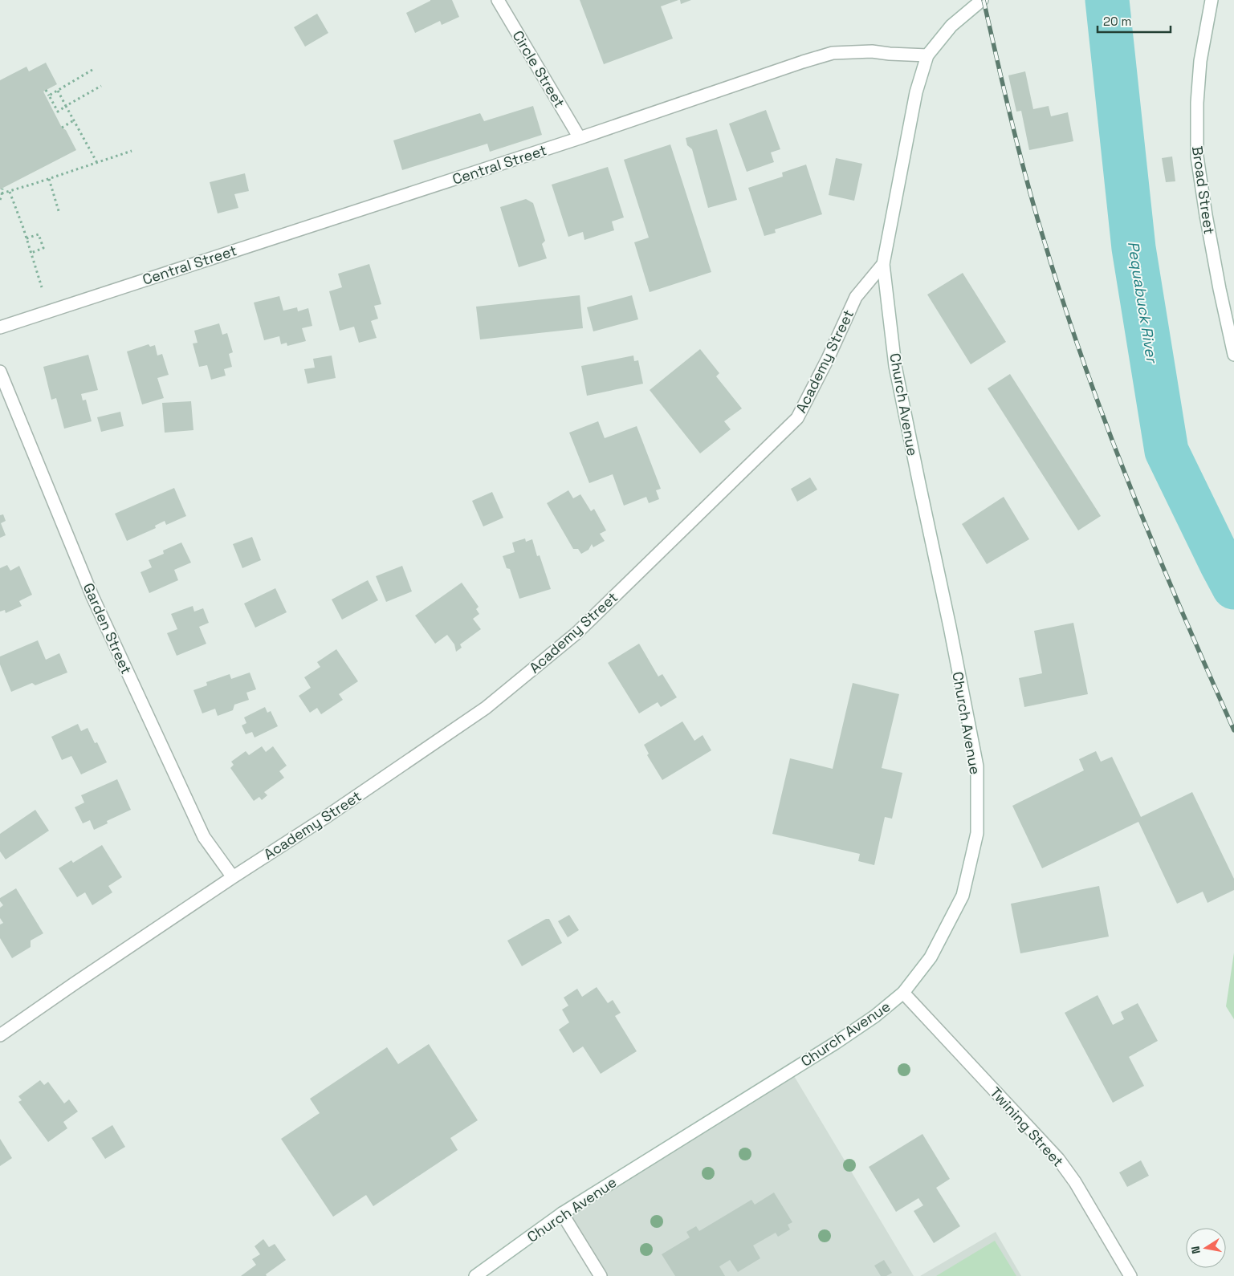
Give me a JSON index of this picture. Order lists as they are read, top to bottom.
{
  "streets": {
    "street": [
      "Circle Street",
      "Central Street",
      "Broad Street",
      "Academy Street",
      "Church Avenue",
      "Garden Street",
      "Twining Street"
    ]
  },
  "crossings": [
    ["Circle Street", "Central Street"],
    ["Central Street", "Academy Street"],
    ["Academy Street", "Church Avenue"],
    ["Academy Street", "Garden Street"],
    ["Church Avenue", "Twining Street"]
  ],
  "water": ["Pequabuck River"],
  "scale_bar": "20 m",
  "north": "left"
}
